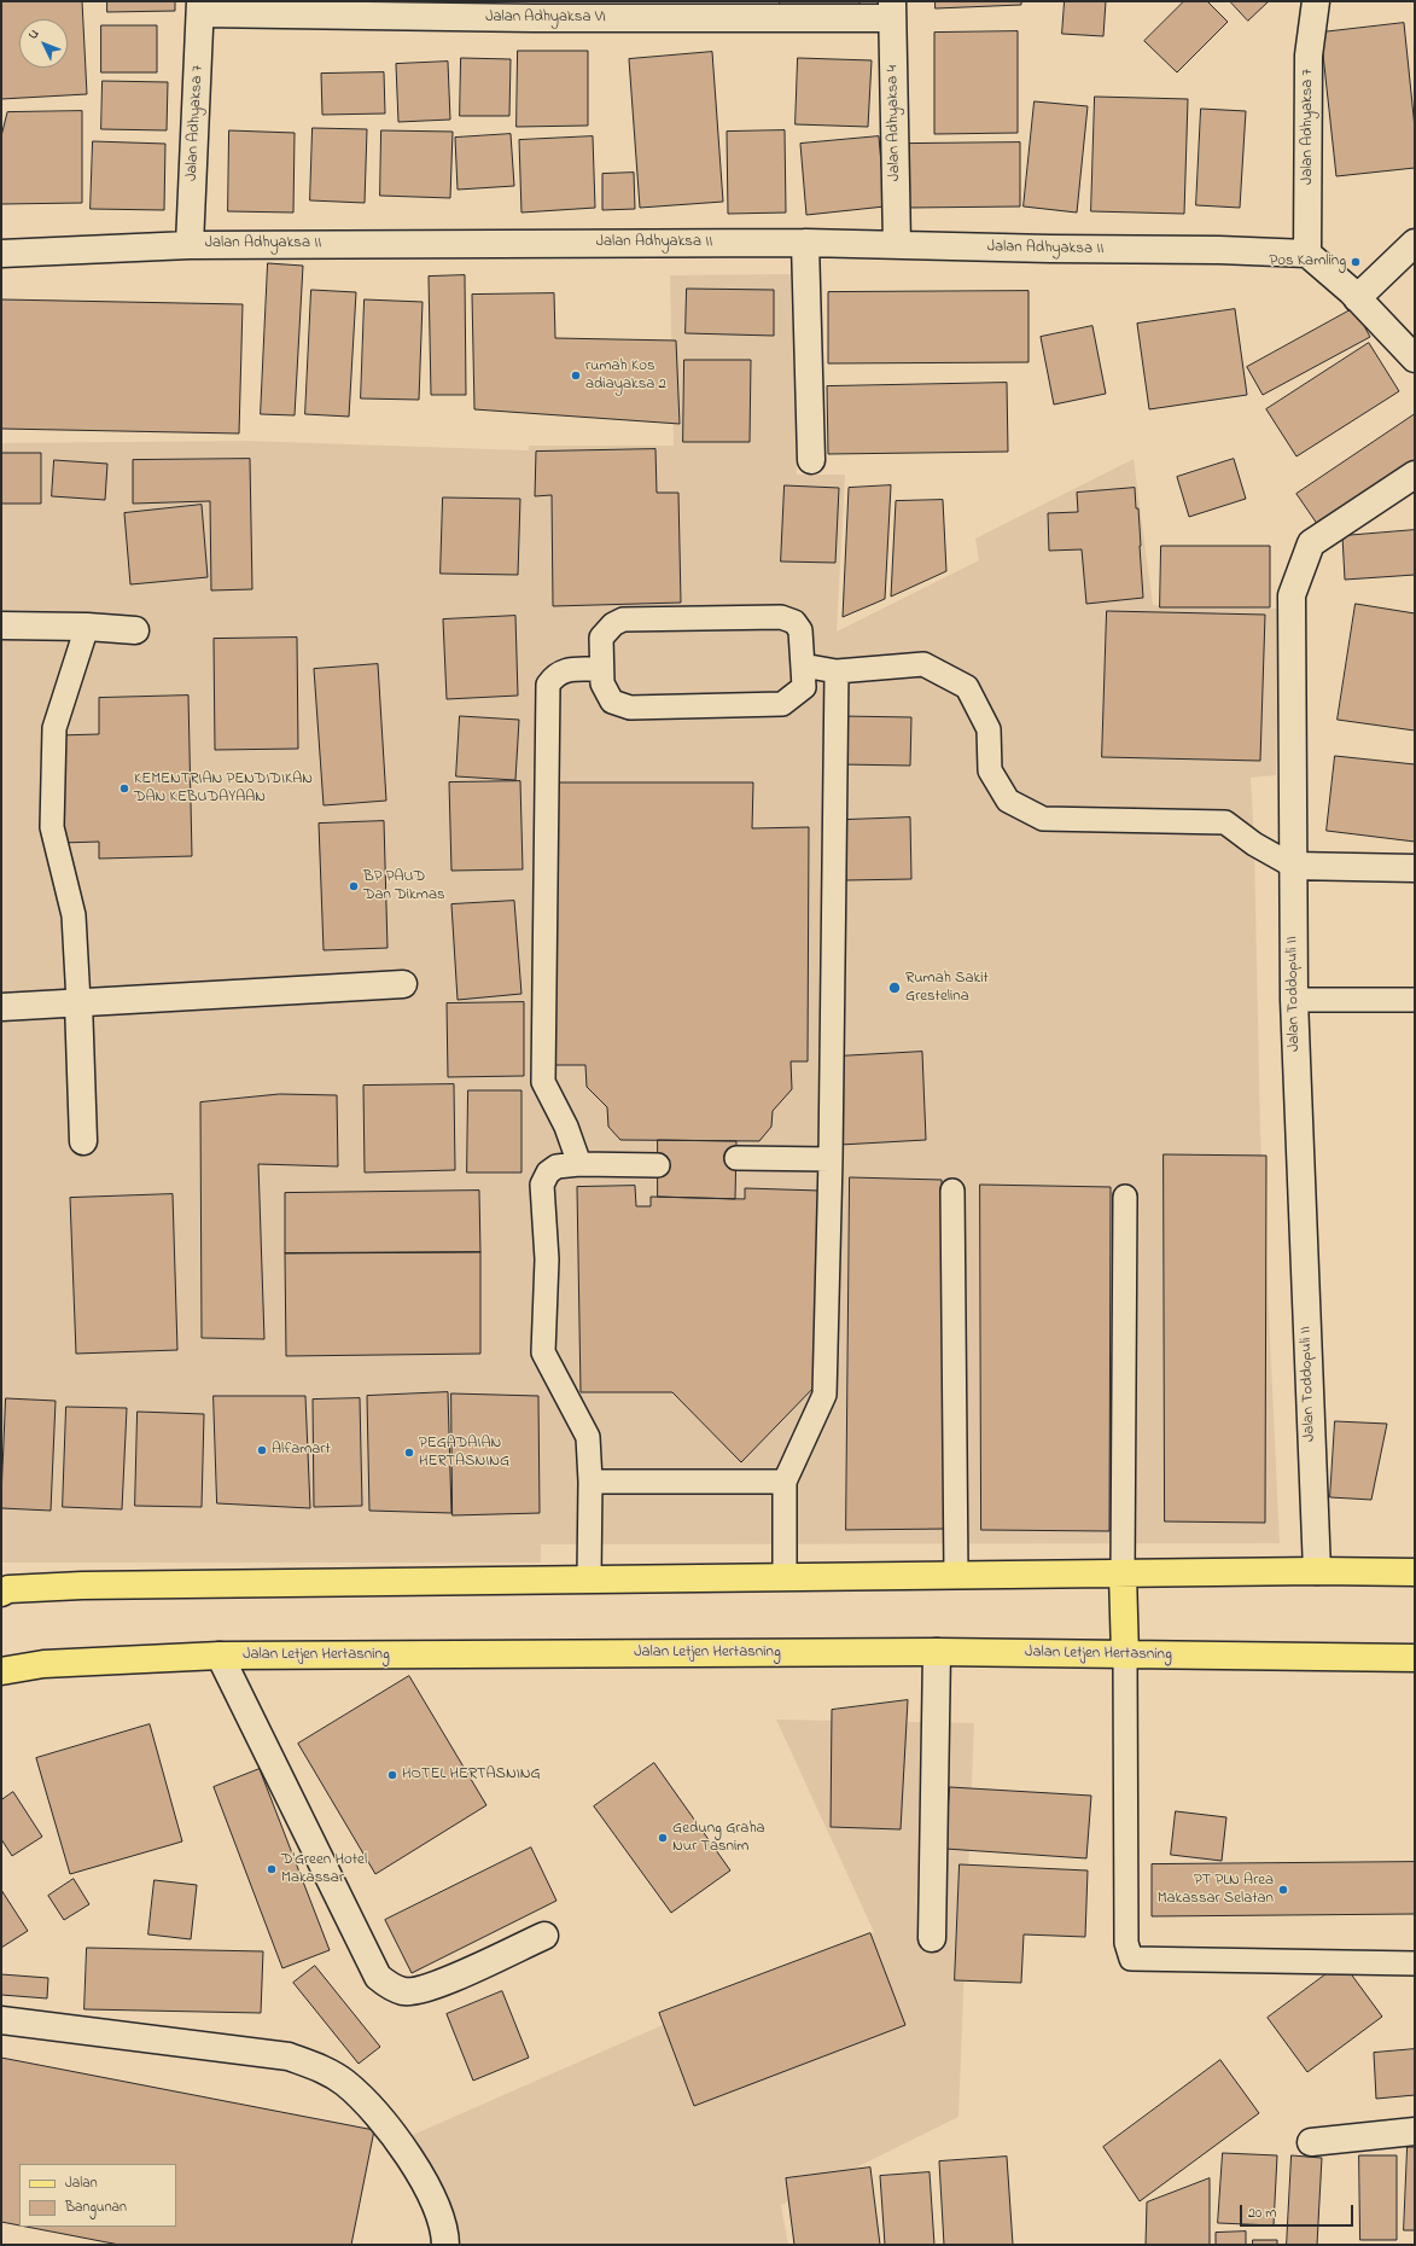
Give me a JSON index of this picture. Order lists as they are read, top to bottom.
{
  "streets": {
    "main road": ["Jalan Letjen Hertasning"],
    "street": [
      "Jalan Adhyaksa VI",
      "Jalan Adhyaksa 7",
      "Jalan Adhyaksa 4",
      "Jalan Adhyaksa II",
      "Jalan Toddopuli II"
    ]
  },
  "crossings": [
    ["Jalan Adhyaksa VI", "Jalan Adhyaksa 7"],
    ["Jalan Adhyaksa VI", "Jalan Adhyaksa 4"],
    ["Jalan Adhyaksa 7", "Jalan Adhyaksa II"],
    ["Jalan Adhyaksa 4", "Jalan Adhyaksa II"]
  ],
  "places": [
    "Pos Kamling",
    "rumah Kos adiayaksa 2",
    "KEMENTRIAN PENDIDIKAN DAN KEBUDAYAAN",
    "BP PAUD Dan Dikmas",
    "Rumah Sakit Grestelina",
    "Alfamart",
    "PEGADAIAN HERTASNING",
    "HOTEL HERTASNING",
    "Gedung Graha Nur Tasnim",
    "D'Green Hotel Makassar",
    "PT PLN Area Makassar Selatan"
  ],
  "legend": ["Jalan", "Bangunan"],
  "scale_bar": "20 m",
  "north": "top left"
}
